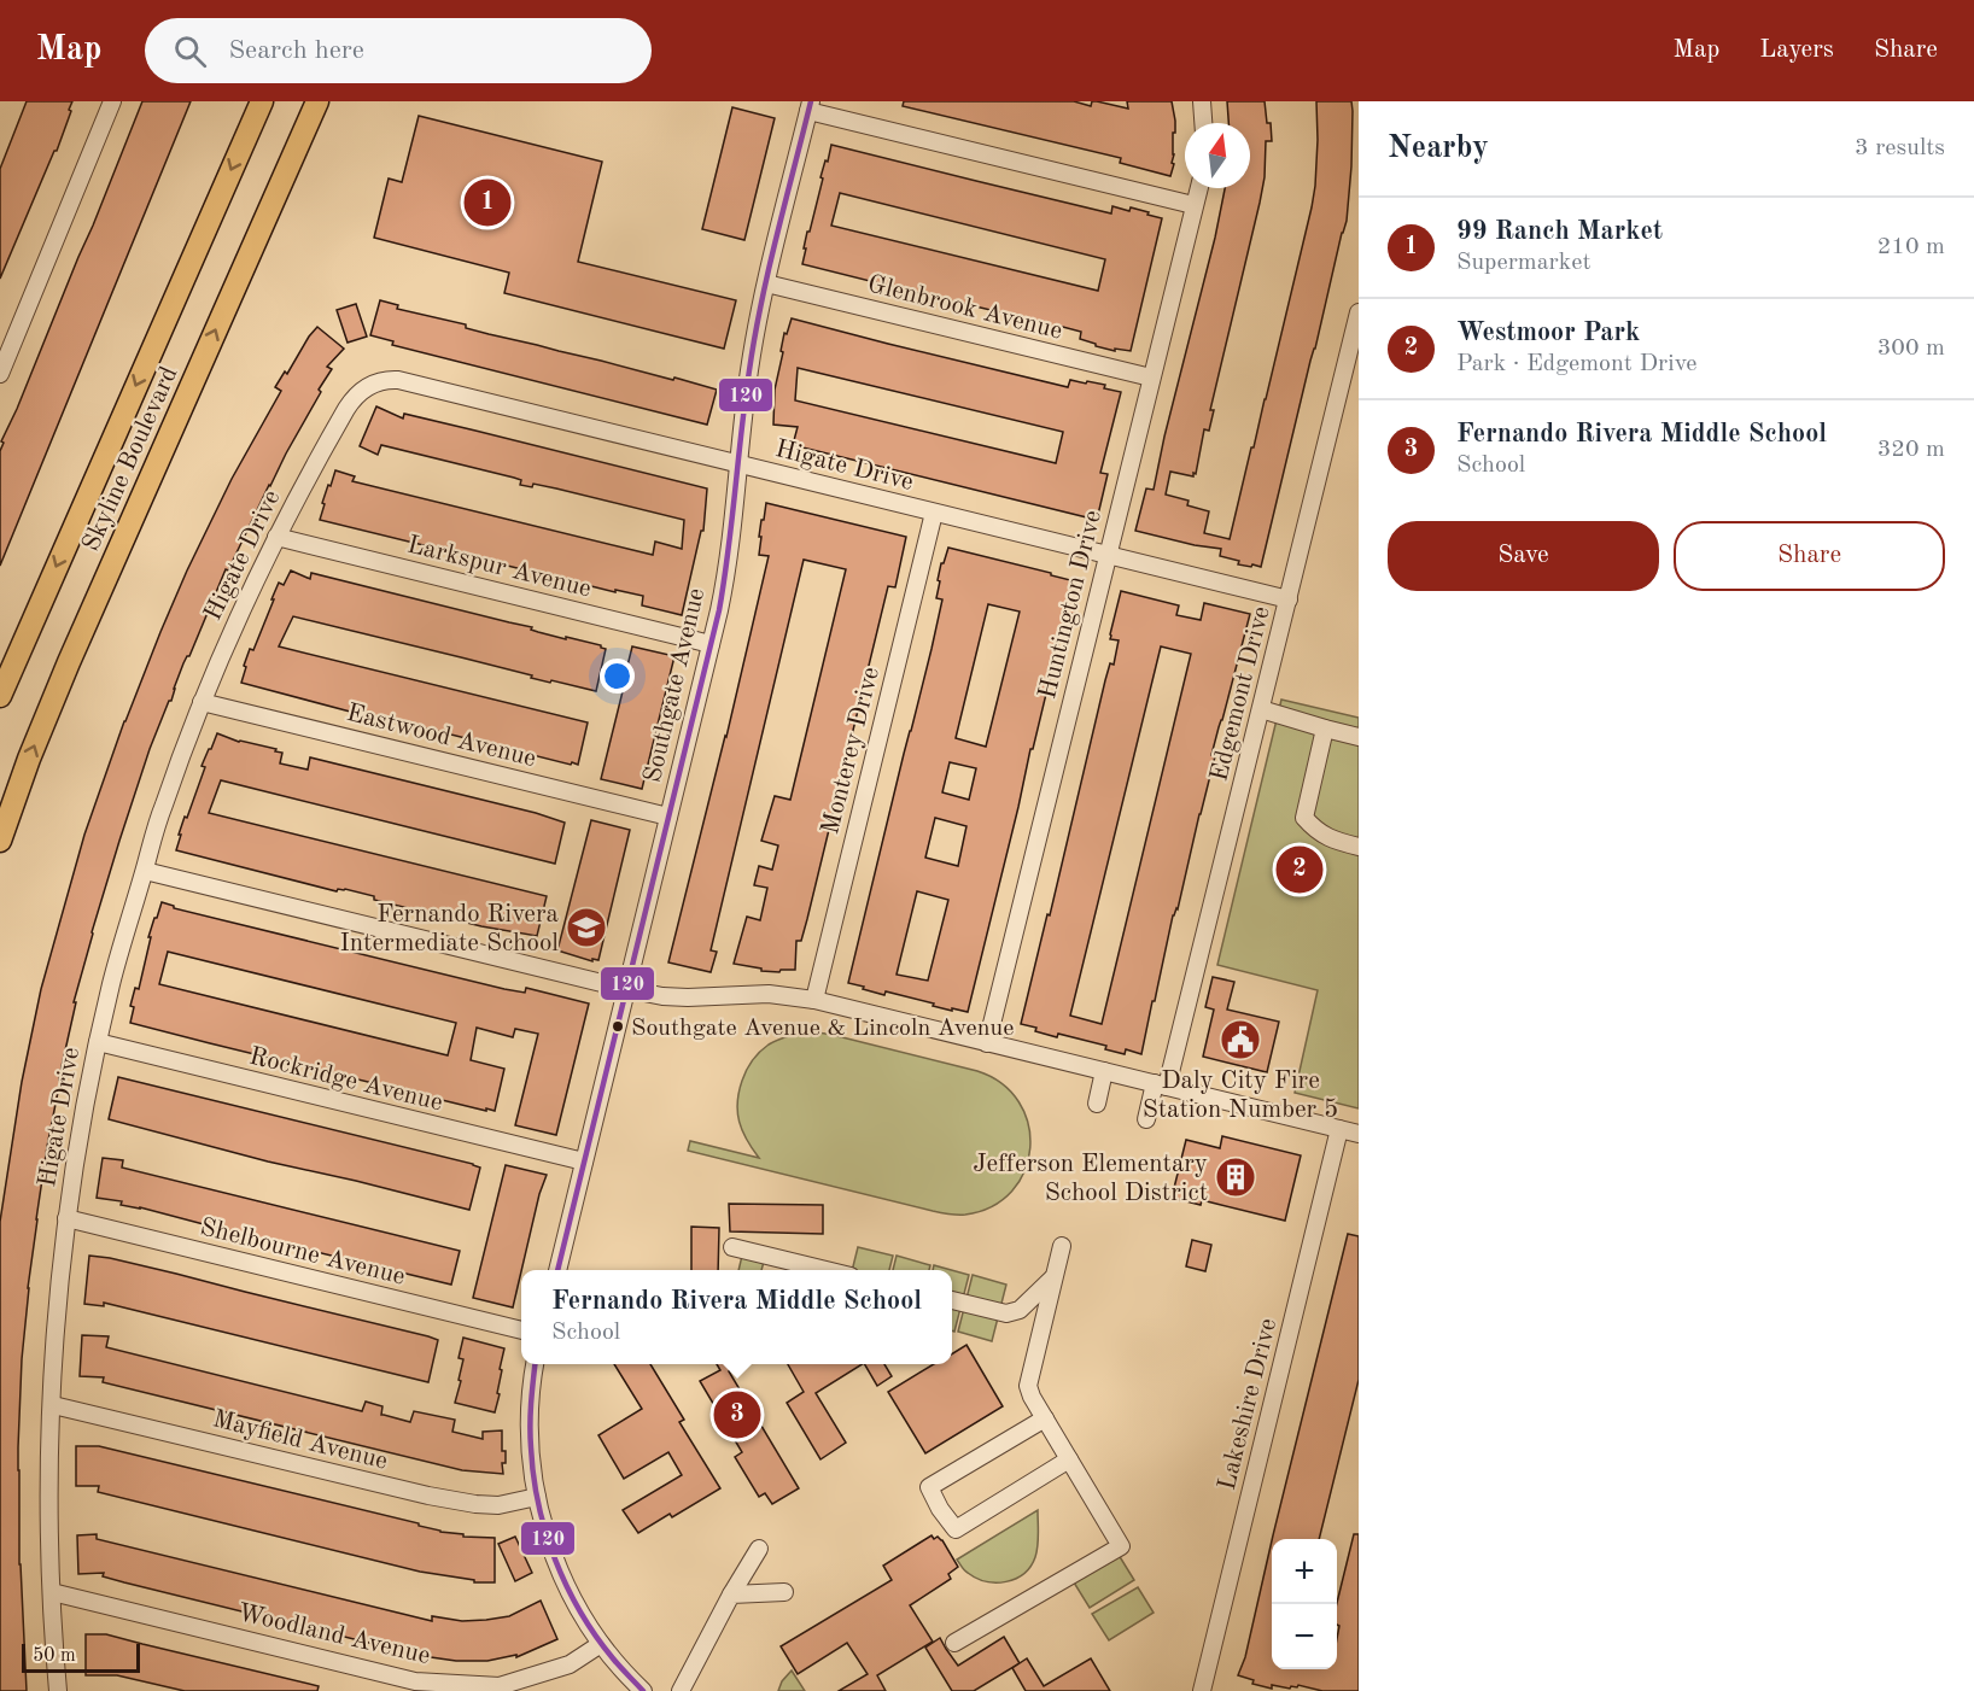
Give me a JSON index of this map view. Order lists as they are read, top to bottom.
{
  "streets": {
    "main road": ["Skyline Boulevard"],
    "street": [
      "Glenbrook Avenue",
      "Higate Drive",
      "Larkspur Avenue",
      "Huntington Drive",
      "Southgate Avenue",
      "Edgemont Drive",
      "Eastwood Avenue",
      "Monterey Drive",
      "Rockridge Avenue",
      "Shelbourne Avenue",
      "Lakeshire Drive",
      "Mayfield Avenue",
      "Woodland Avenue"
    ]
  },
  "crossings": [
    ["Glenbrook Avenue", "Huntington Drive"],
    ["Glenbrook Avenue", "Southgate Avenue"],
    ["Higate Drive", "Larkspur Avenue"],
    ["Higate Drive", "Huntington Drive"],
    ["Higate Drive", "Southgate Avenue"],
    ["Higate Drive", "Edgemont Drive"],
    ["Higate Drive", "Eastwood Avenue"],
    ["Higate Drive", "Monterey Drive"],
    ["Higate Drive", "Rockridge Avenue"],
    ["Higate Drive", "Shelbourne Avenue"],
    ["Higate Drive", "Mayfield Avenue"],
    ["Higate Drive", "Woodland Avenue"],
    ["Larkspur Avenue", "Southgate Avenue"],
    ["Southgate Avenue", "Eastwood Avenue"],
    ["Southgate Avenue", "Rockridge Avenue"]
  ],
  "places": {
    "school or university": ["Fernando Rivera Intermediate School"],
    "other": ["Southgate Avenue & Lincoln Avenue"],
    "public building": ["Daly City Fire Station Number 5"],
    "building": ["Jefferson Elementary School District"]
  },
  "lines": ["transit line 120"],
  "scale_bar": "50 m",
  "north": "top",
  "page": {
    "header": "Map",
    "search": "Search here",
    "nav": ["Map", "Layers", "Share"],
    "heading": ["Nearby", "3 results"],
    "pins": ["1", "2", "3"],
    "list": [
      {
        "mark": "1",
        "name": "99 Ranch Market",
        "note": "Supermarket",
        "value": "210 m"
      },
      {
        "mark": "2",
        "name": "Westmoor Park",
        "note": "Park · Edgemont Drive",
        "value": "300 m"
      },
      {
        "mark": "3",
        "name": "Fernando Rivera Middle School",
        "note": "School",
        "value": "320 m"
      }
    ],
    "buttons": ["Save", "Share"],
    "popup": ["Fernando Rivera Middle School", "School"],
    "map_buttons": ["+", "−"],
    "scale": "50 m"
  }
}
